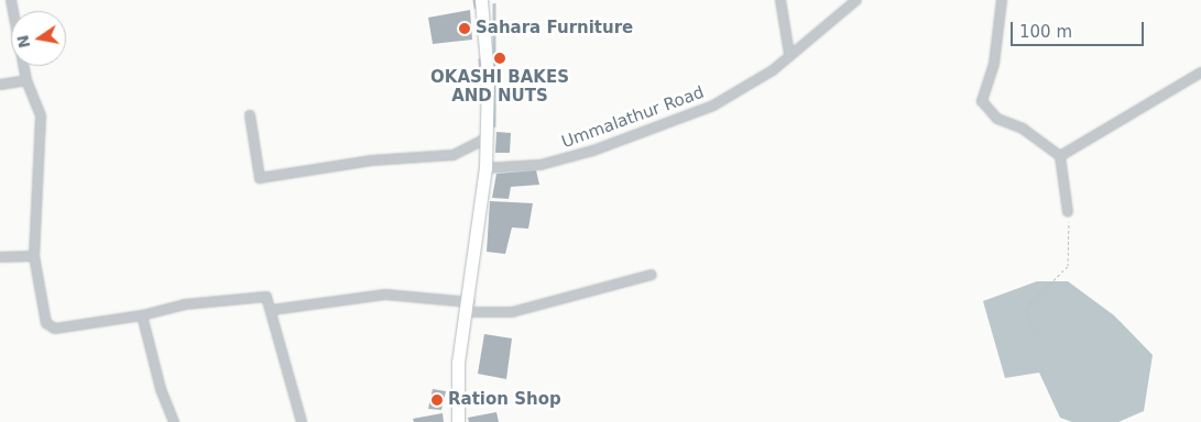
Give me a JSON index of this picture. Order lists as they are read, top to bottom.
{
  "streets": {
    "street": ["Ummalathur Road"]
  },
  "places": ["Sahara Furniture", "OKASHI BAKES AND NUTS", "Ration Shop"],
  "scale_bar": "100 m",
  "north": "left"
}
